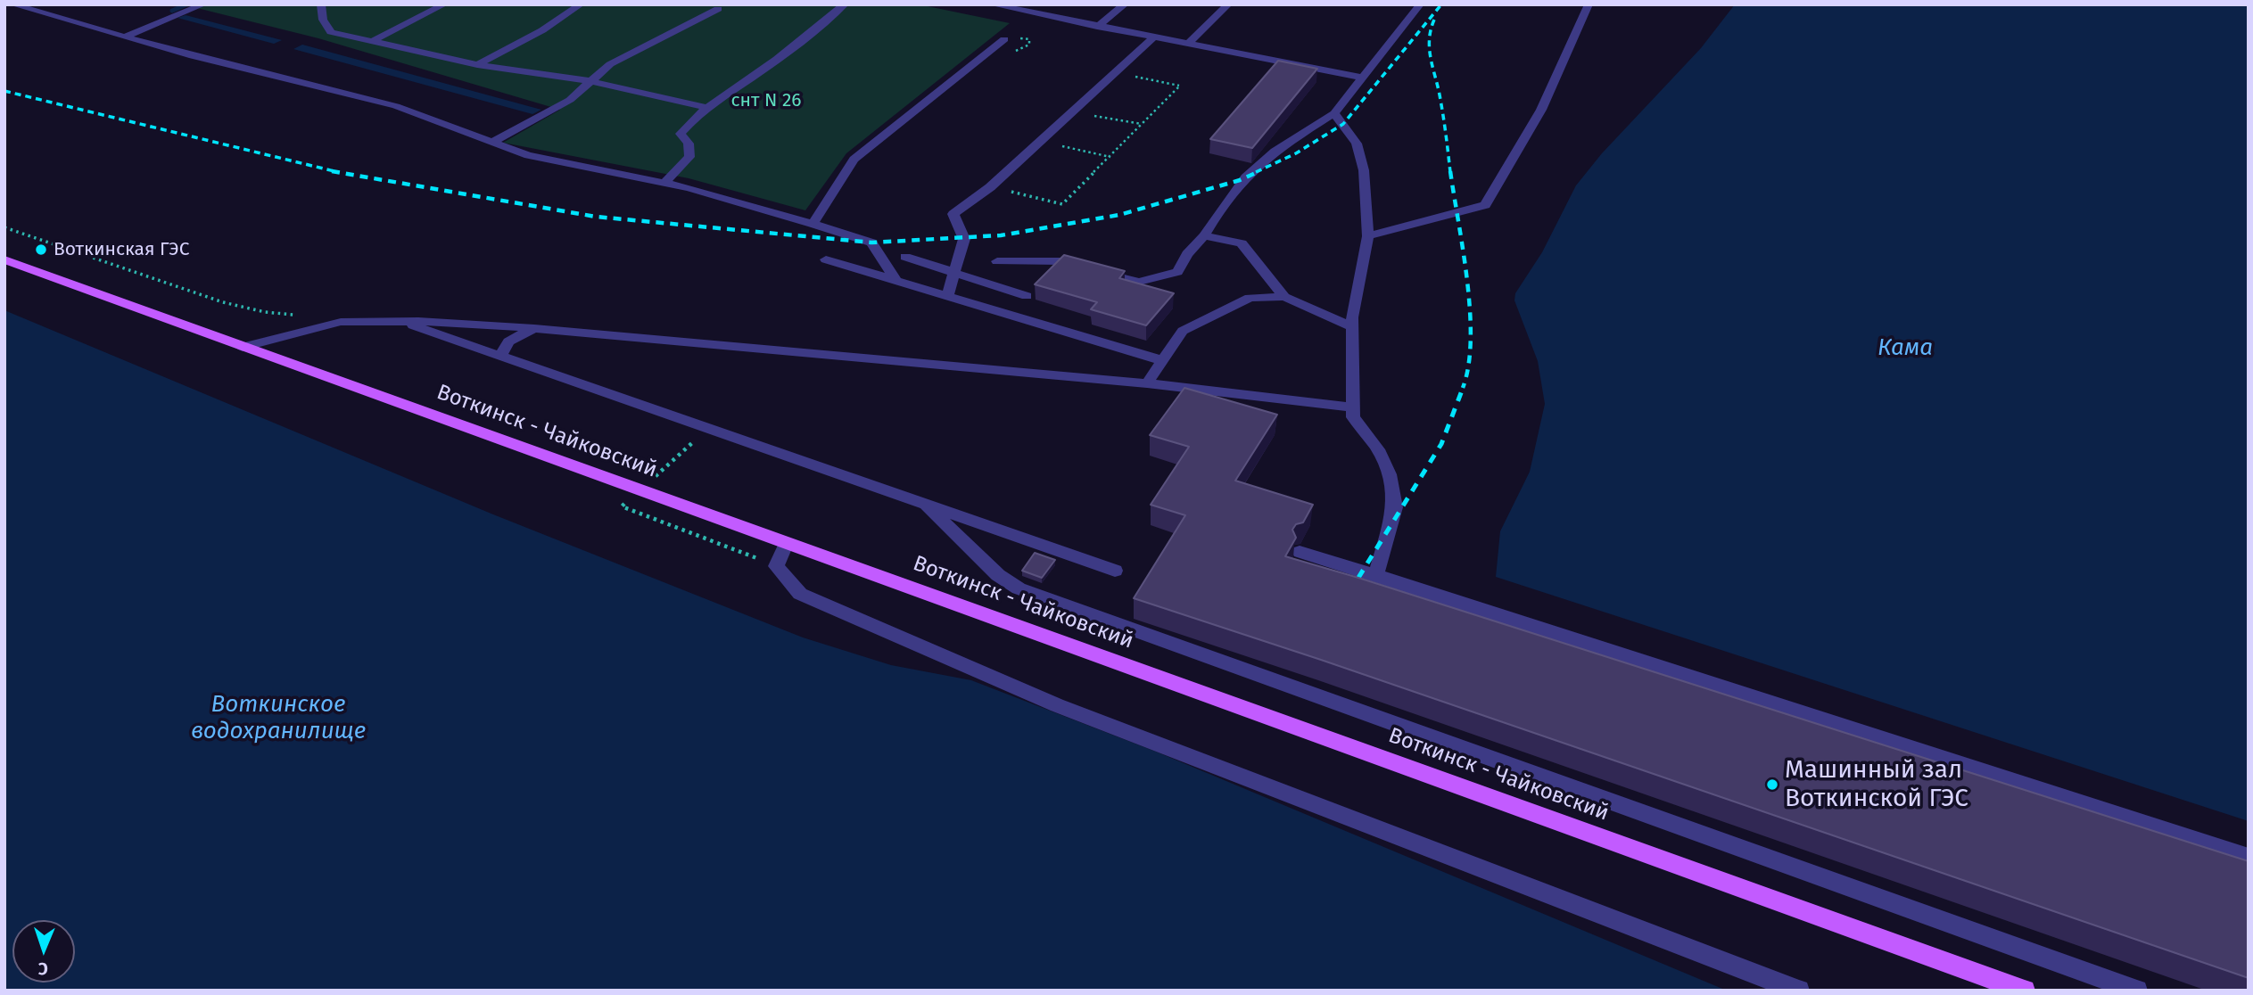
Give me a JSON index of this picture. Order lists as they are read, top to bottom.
{
  "streets": {
    "main road": ["Воткинск - Чайковский"]
  },
  "water": ["Кама", "Воткинское водохранилище"],
  "parks": ["снт N 26"],
  "places": ["Воткинская ГЭС", "Машинный зал Воткинской ГЭС"],
  "north": "bottom"
}
